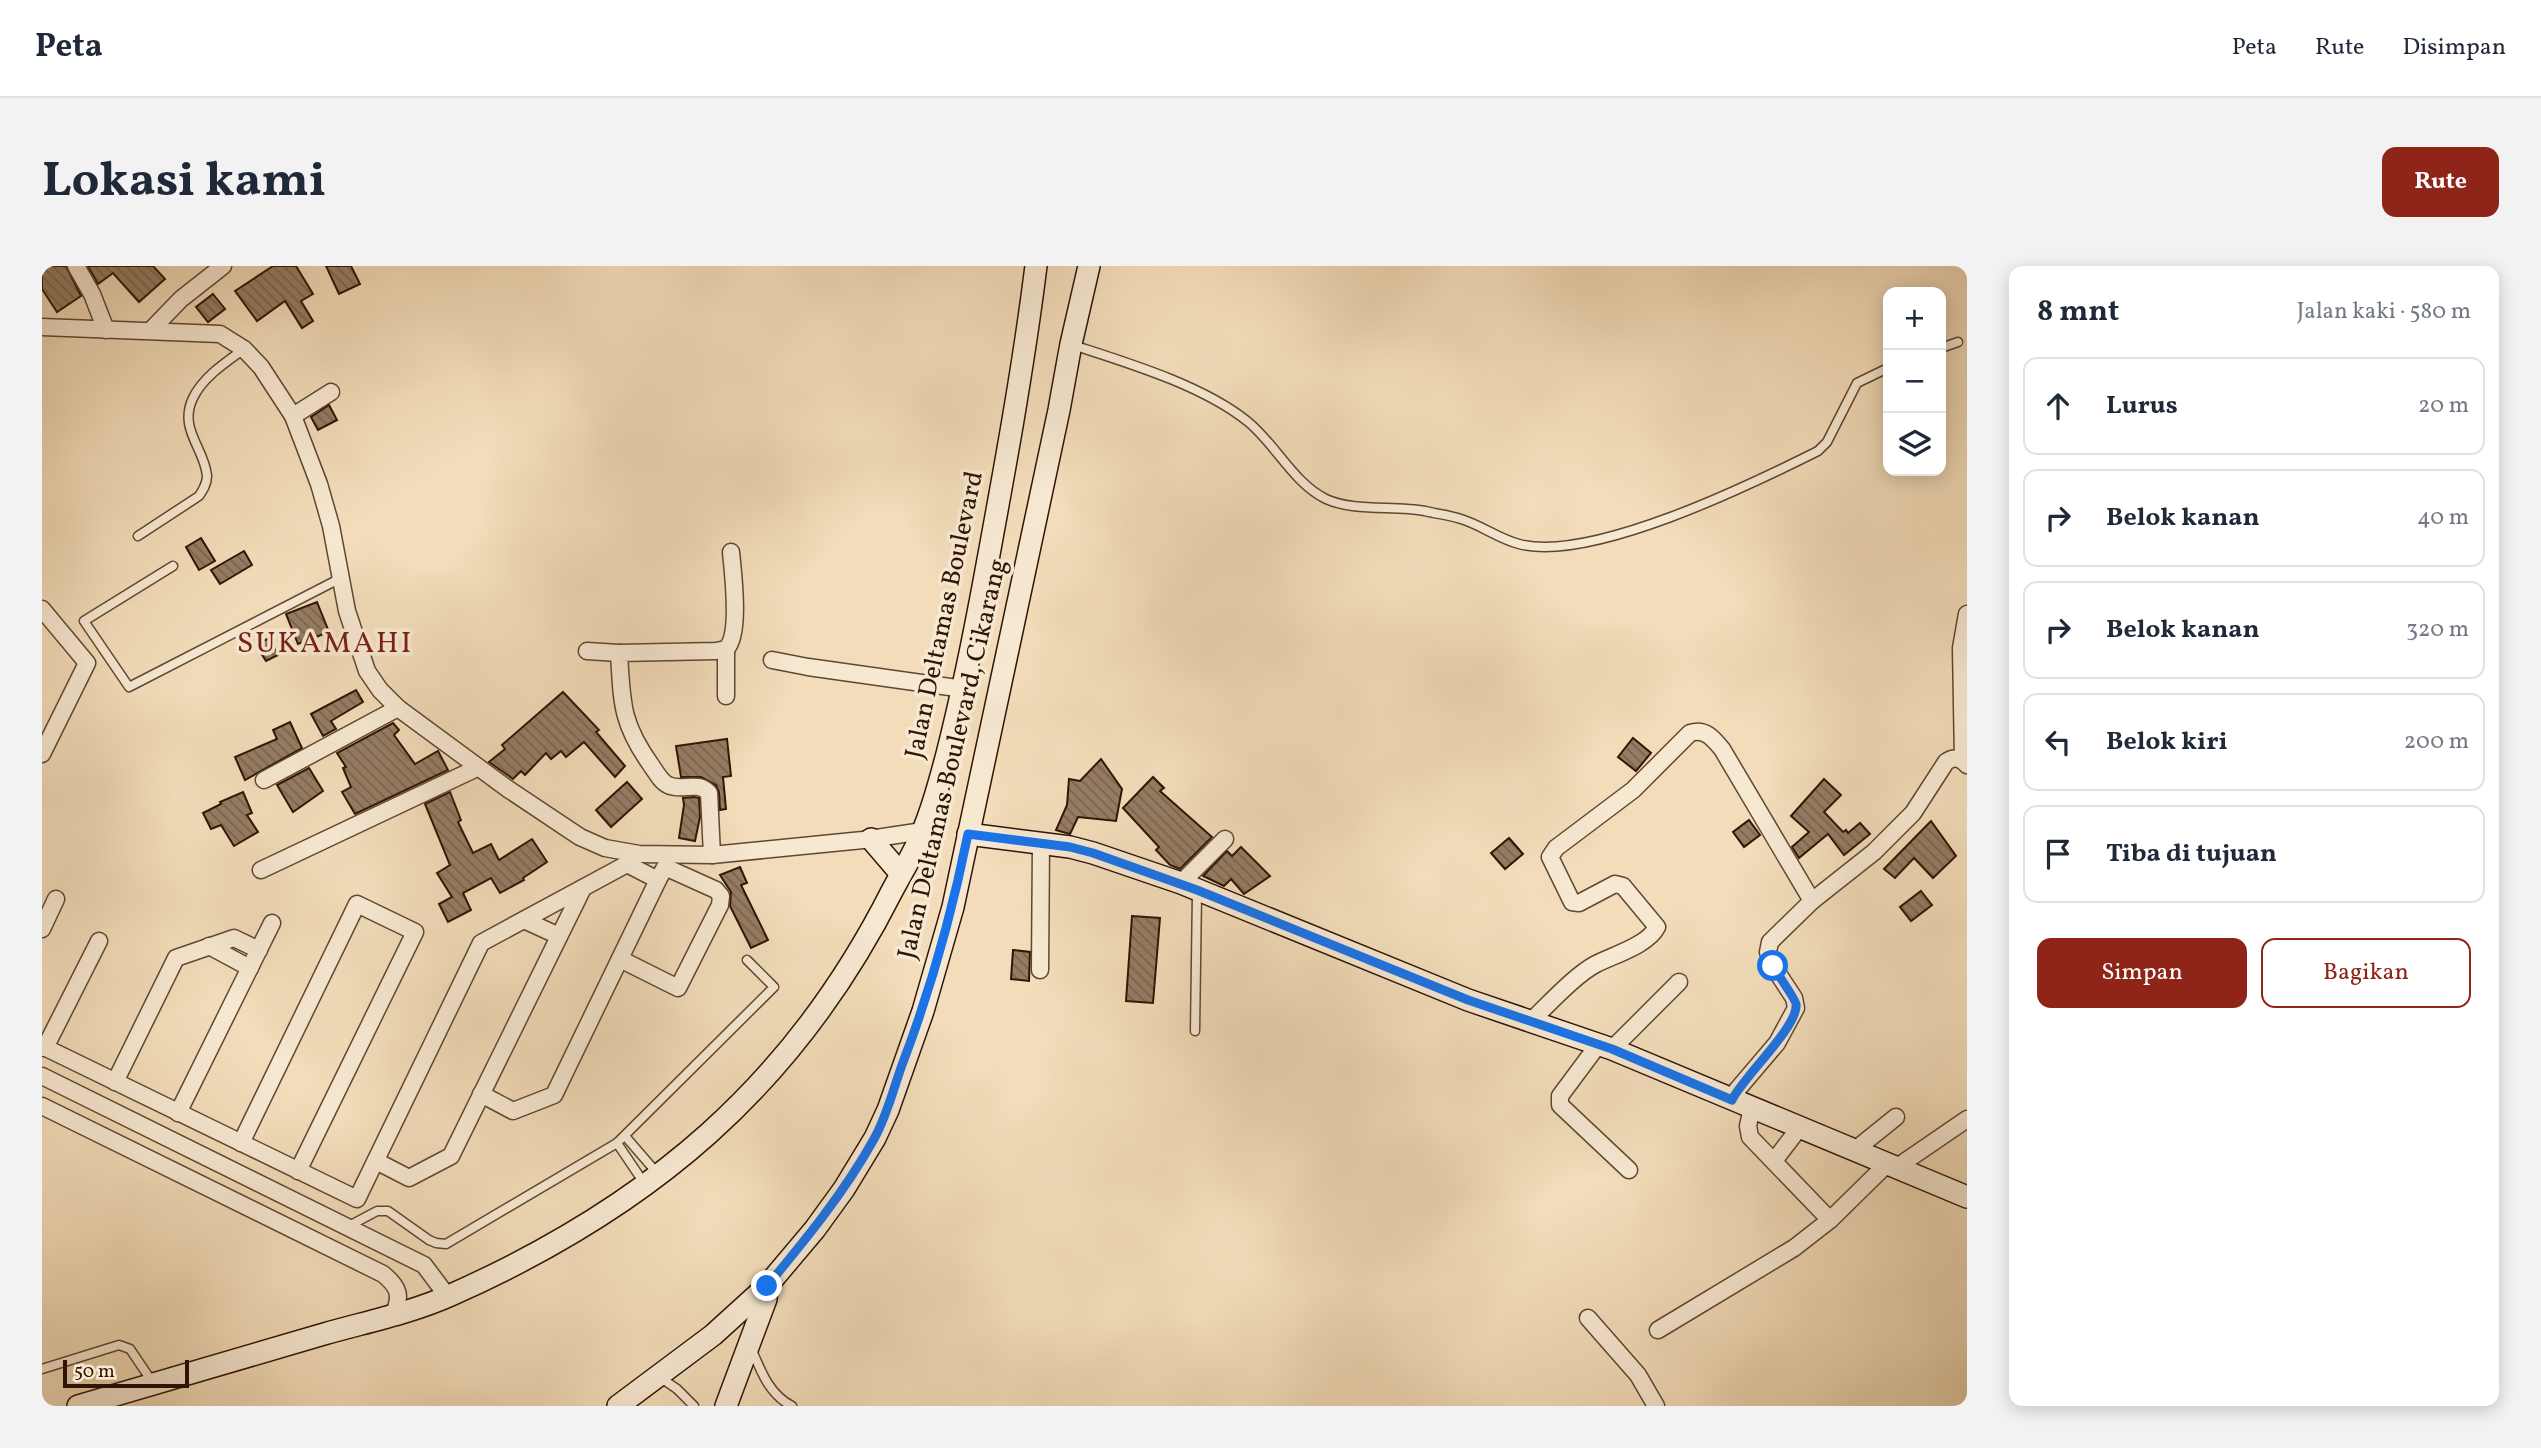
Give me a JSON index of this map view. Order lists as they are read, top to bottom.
{
  "streets": {
    "street": ["Jalan Deltamas Boulevard", "Jalan Deltamas Boulevard, Cikarang"]
  },
  "districts": ["SUKAMAHI"],
  "scale_bar": "50 m",
  "page": {
    "header": "Peta",
    "nav": ["Peta", "Rute", "Disimpan"],
    "buttons": [
      "Rute",
      ["Simpan", "Bagikan"]
    ],
    "title": "Lokasi kami",
    "heading": ["8 mnt", "Jalan kaki · 580 m"],
    "map_buttons": ["+", "−"],
    "list": [
      ["Lurus", "20 m"],
      ["Belok kanan", "40 m"],
      ["Belok kanan", "320 m"],
      ["Belok kiri", "200 m"],
      "Tiba di tujuan"
    ],
    "scale": "50 m"
  }
}
